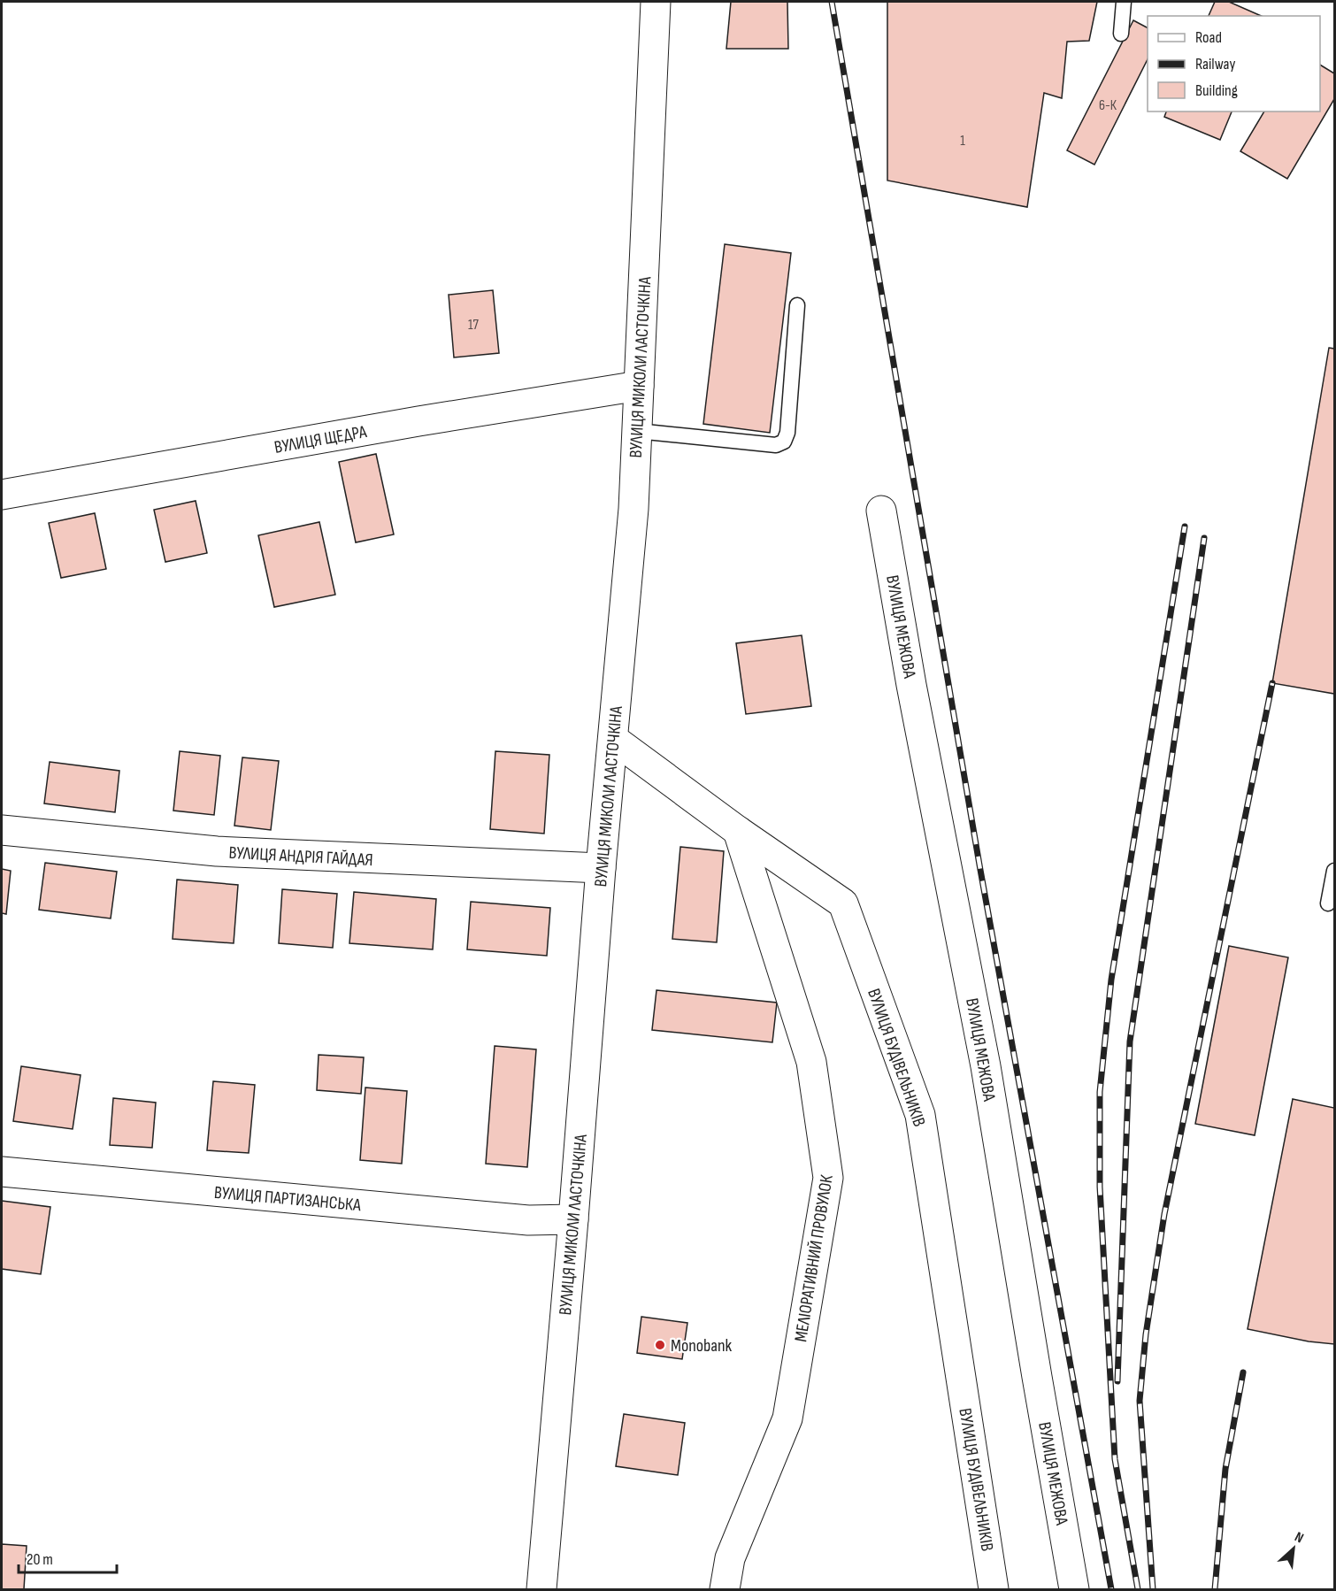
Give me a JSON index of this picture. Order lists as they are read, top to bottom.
{
  "streets": {
    "street": [
      "ВУЛИЦЯ МИКОЛИ ЛАСТОЧКІНА",
      "ВУЛИЦЯ ЩЕДРА",
      "ВУЛИЦЯ МЕЖОВА",
      "ВУЛИЦЯ АНДРІЯ ГАЙДАЯ",
      "ВУЛИЦЯ БУДІВЕЛЬНИКІВ",
      "ВУЛИЦЯ ПАРТИЗАНСЬКА",
      "МЕЛІОРАТИВНИЙ ПРОВУЛОК"
    ]
  },
  "crossings": [
    ["ВУЛИЦЯ МИКОЛИ ЛАСТОЧКІНА", "ВУЛИЦЯ ЩЕДРА"],
    ["ВУЛИЦЯ МИКОЛИ ЛАСТОЧКІНА", "ВУЛИЦЯ АНДРІЯ ГАЙДАЯ"],
    ["ВУЛИЦЯ МИКОЛИ ЛАСТОЧКІНА", "ВУЛИЦЯ БУДІВЕЛЬНИКІВ"],
    ["ВУЛИЦЯ МИКОЛИ ЛАСТОЧКІНА", "ВУЛИЦЯ ПАРТИЗАНСЬКА"],
    ["ВУЛИЦЯ БУДІВЕЛЬНИКІВ", "МЕЛІОРАТИВНИЙ ПРОВУЛОК"]
  ],
  "places": ["Monobank"],
  "house_numbers": ["6-К", "1", "17"],
  "legend": ["Road", "Railway", "Building"],
  "scale_bar": "20 m",
  "north": "top right"
}
